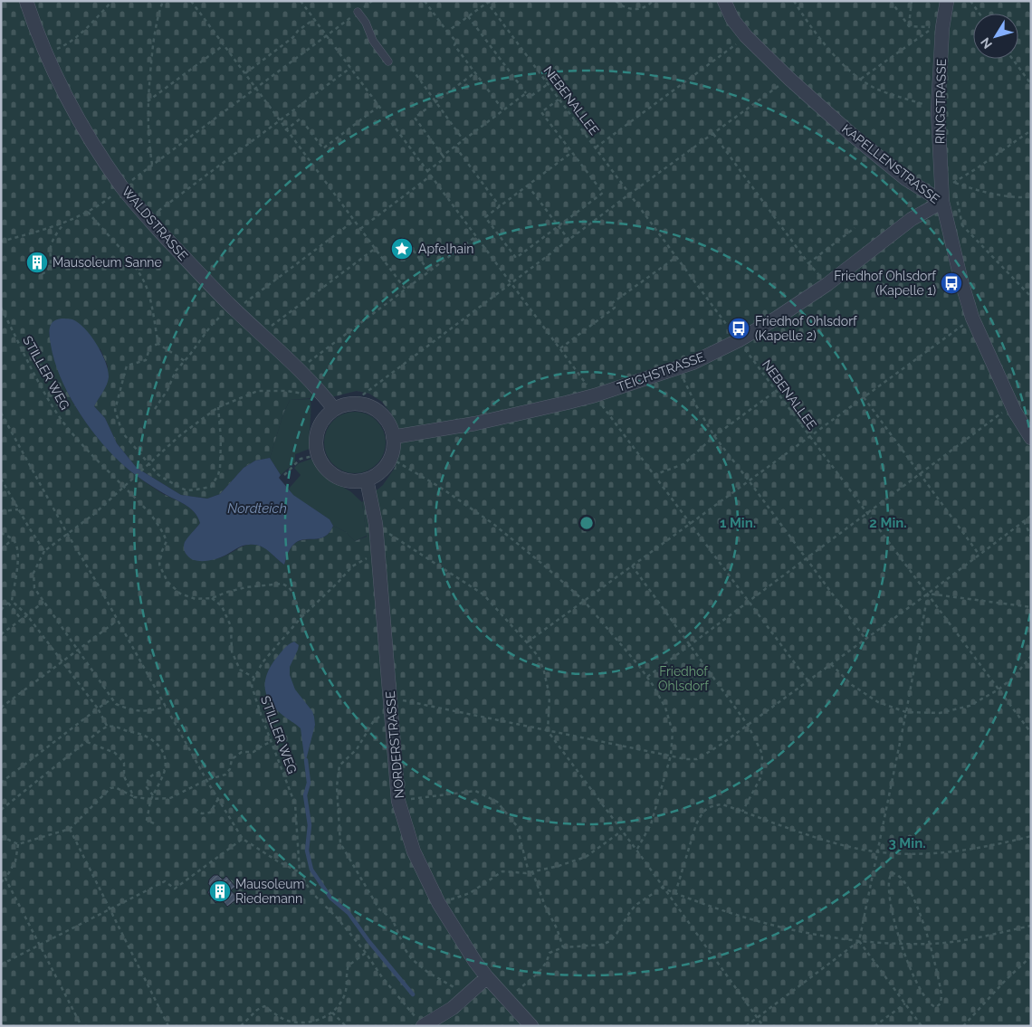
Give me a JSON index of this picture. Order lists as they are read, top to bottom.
{
  "streets": {
    "street": [
      "RINGSTRASSE",
      "KAPELLENSTRASSE",
      "WALDSTRASSE",
      "TEICHSTRASSE",
      "NORDERSTRASSE"
    ],
    "path": ["NEBENALLEE", "STILLER WEG"]
  },
  "crossings": [
    ["NEBENALLEE", "TEICHSTRASSE"],
    ["RINGSTRASSE", "KAPELLENSTRASSE"],
    ["RINGSTRASSE", "TEICHSTRASSE"],
    ["KAPELLENSTRASSE", "TEICHSTRASSE"],
    ["WALDSTRASSE", "TEICHSTRASSE"],
    ["WALDSTRASSE", "NORDERSTRASSE"],
    ["TEICHSTRASSE", "NORDERSTRASSE"]
  ],
  "water": ["Nordteich"],
  "parks": ["Friedhof Ohlsdorf"],
  "places": {
    "place": ["Apfelhain"],
    "building": ["Mausoleum Sanne", "Mausoleum Riedemann"],
    "bus stop": ["Friedhof Ohlsdorf (Kapelle 1)", "Friedhof Ohlsdorf (Kapelle 2)"]
  },
  "north": "bottom left",
  "rings": ["1 Min.", "2 Min.", "3 Min."]
}
